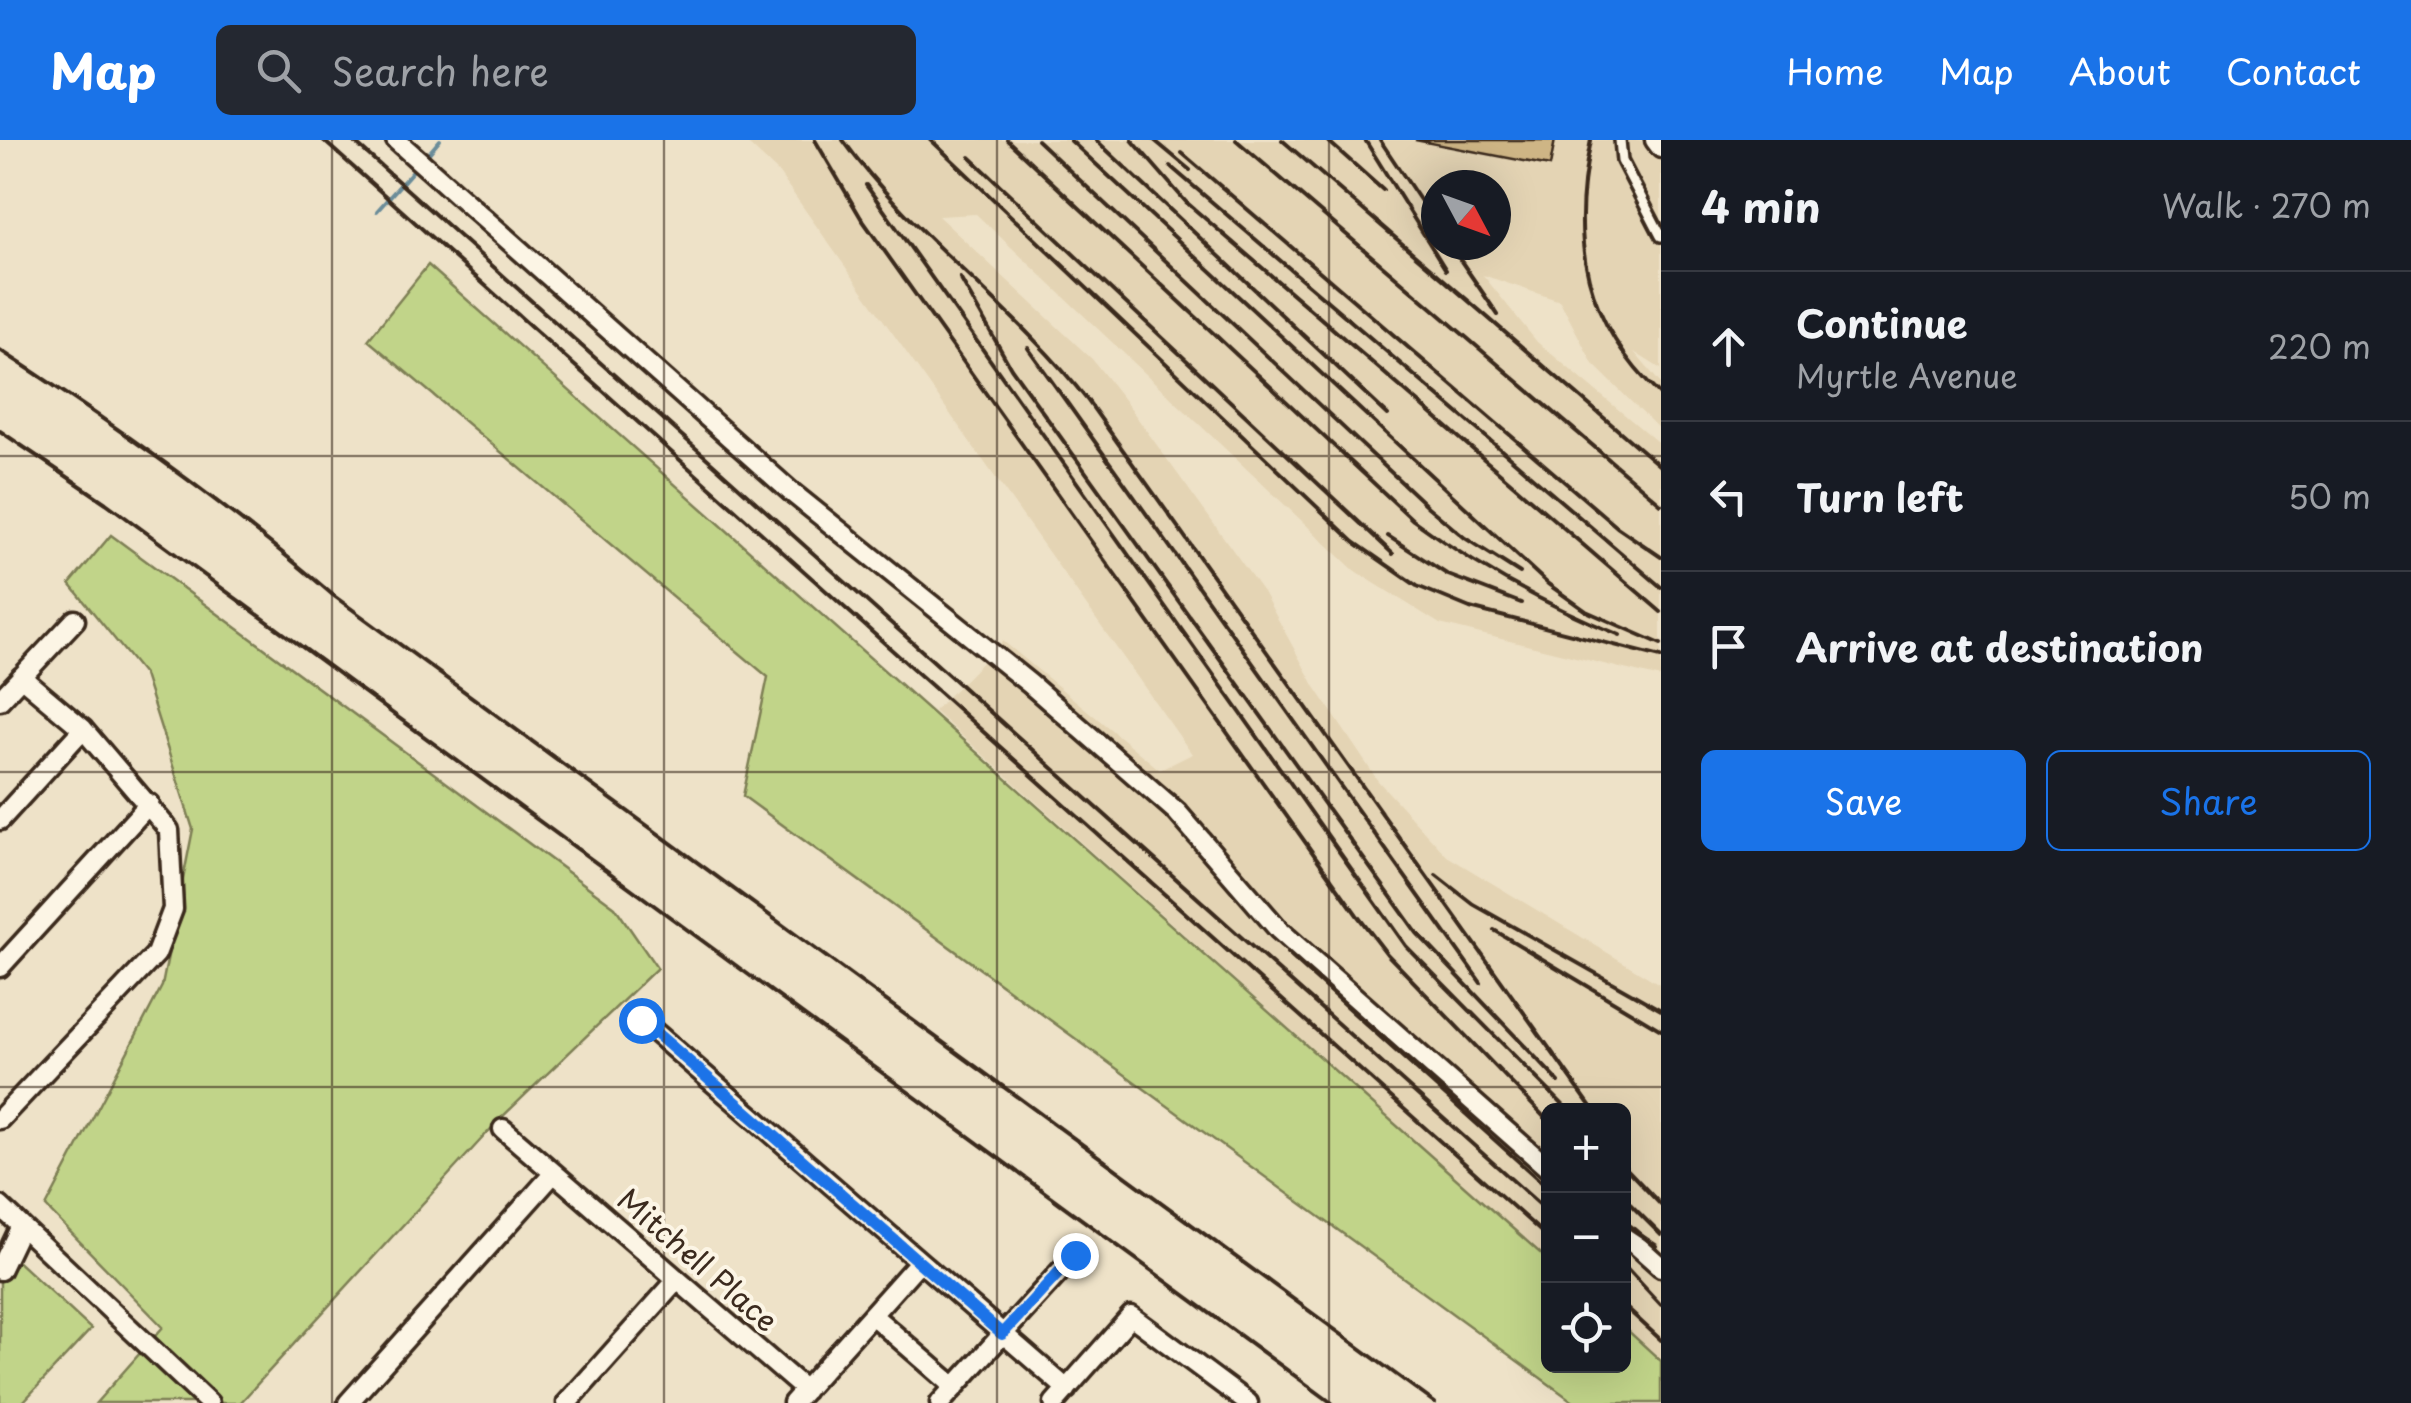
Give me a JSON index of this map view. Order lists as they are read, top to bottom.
{
  "streets": {
    "street": ["Mitchell Place"]
  },
  "north": "bottom right",
  "page": {
    "header": "Map",
    "search": "Search here",
    "nav": [
      "Home",
      "Map",
      "About",
      "Contact"
    ],
    "heading": ["4 min", "Walk · 270 m"],
    "list": [
      ["Continue", "Myrtle Avenue", "220 m"],
      ["Turn left", "50 m"],
      "Arrive at destination"
    ],
    "buttons": ["Save", "Share"],
    "map_buttons": ["+", "−"]
  }
}
